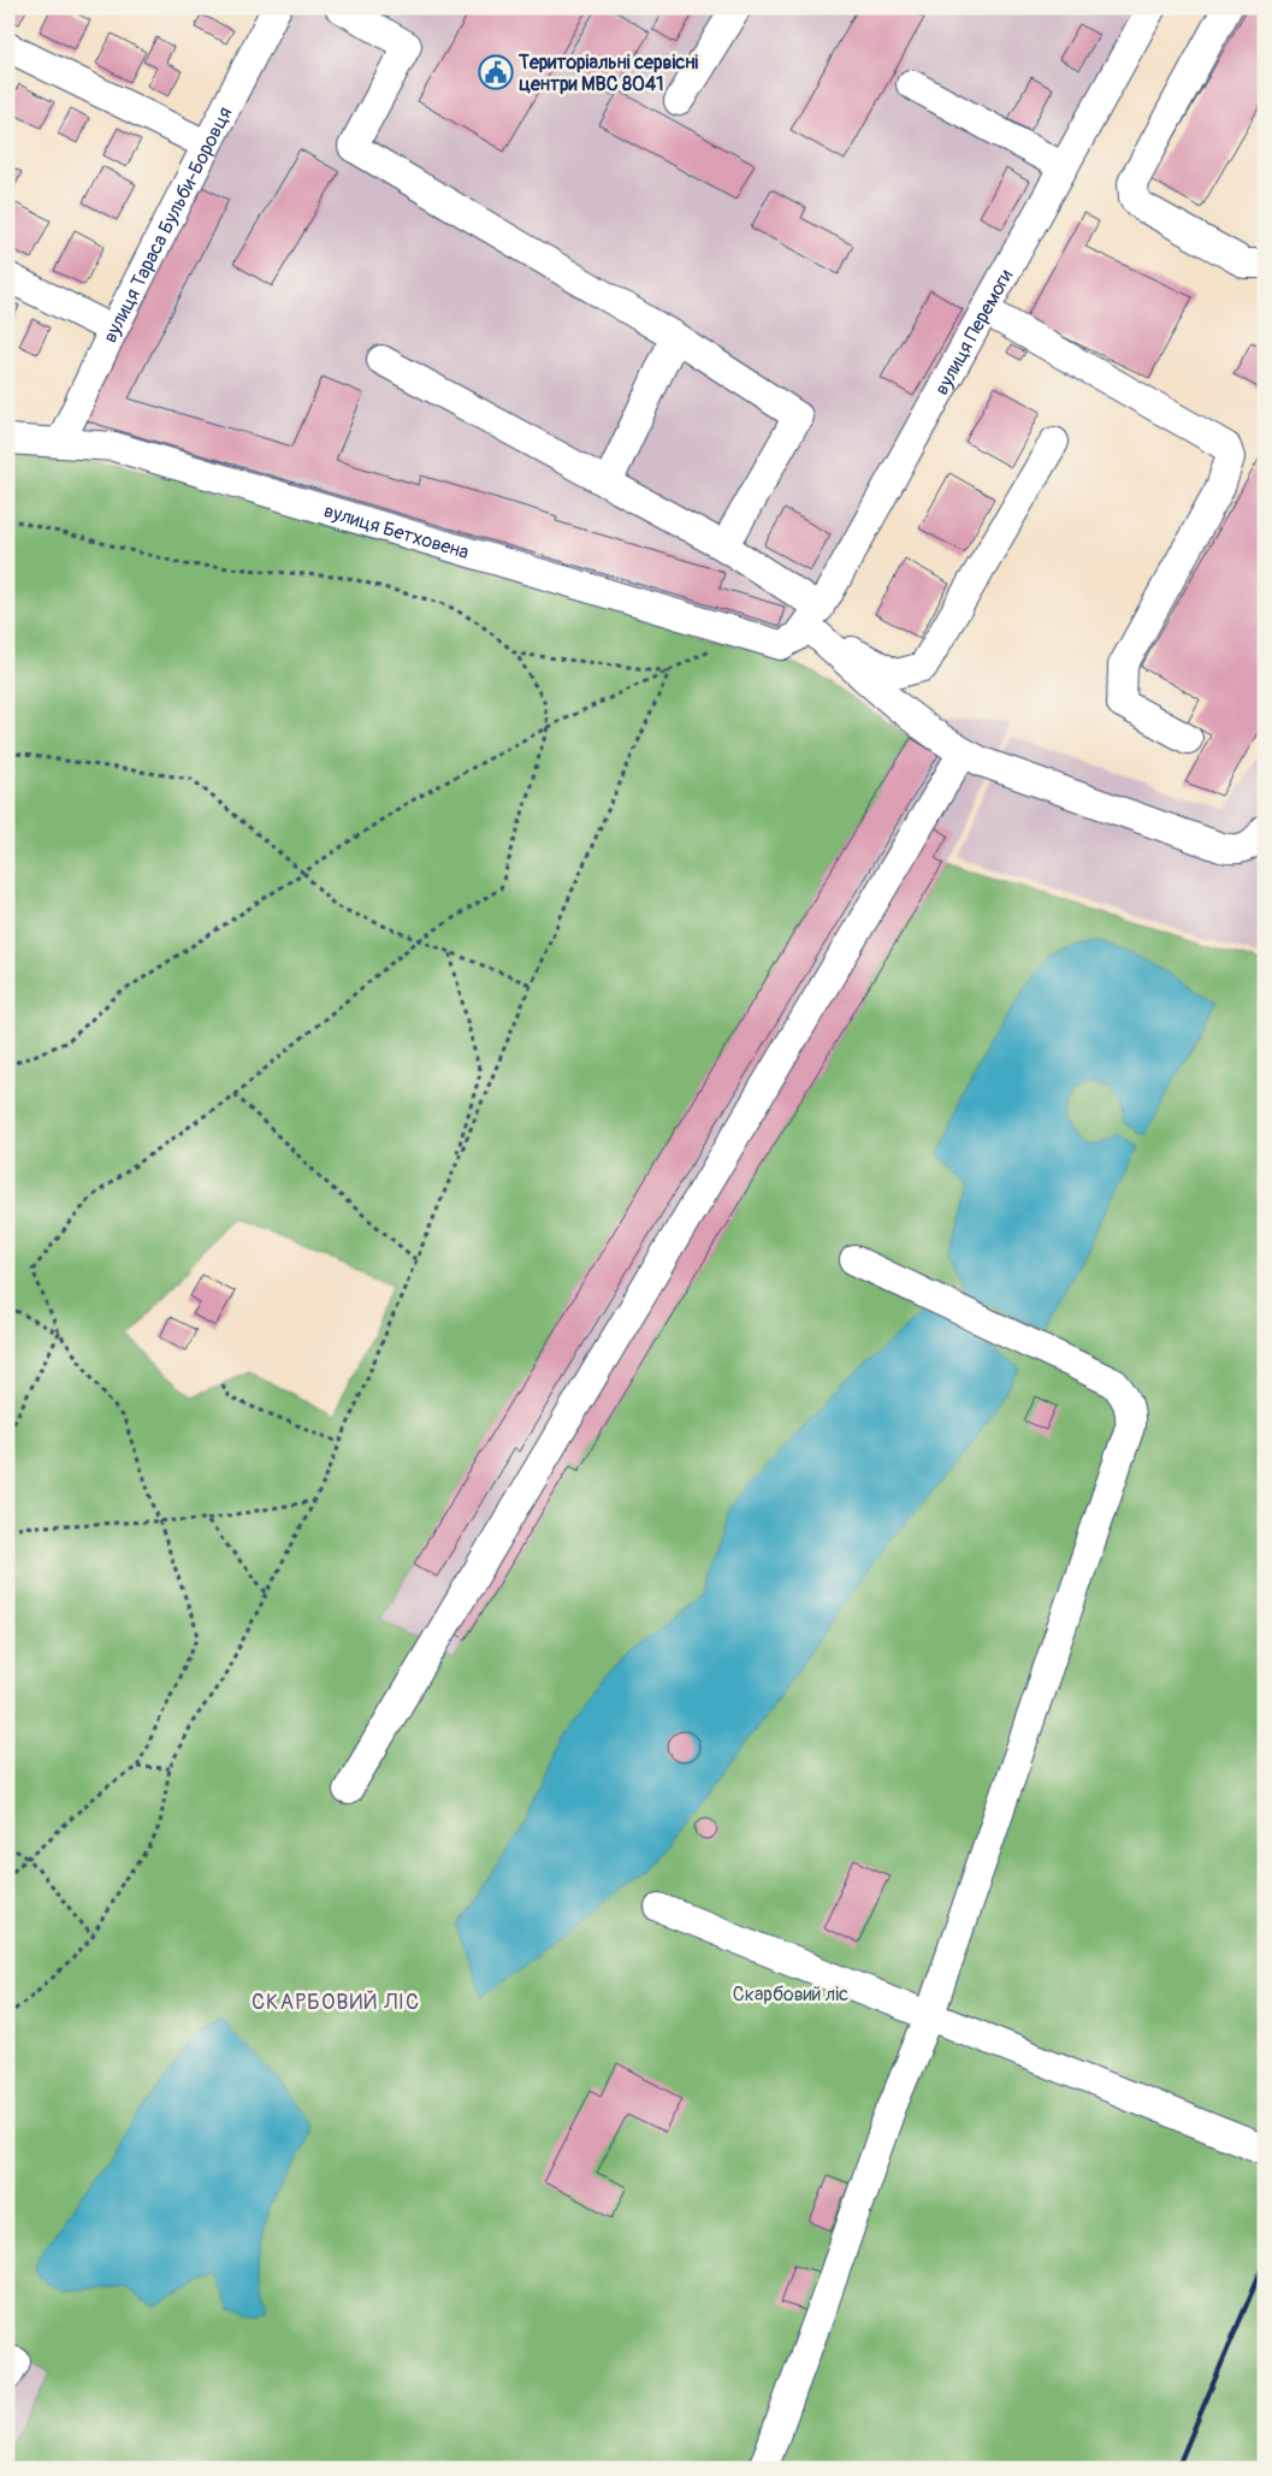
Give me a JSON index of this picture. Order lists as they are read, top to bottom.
{
  "streets": {
    "street": ["вулиця Тараса Бульби-Боровця", "вулиця Перемоги", "вулиця Бетховена"]
  },
  "crossings": [
    ["вулиця Тараса Бульби-Боровця", "вулиця Бетховена"],
    ["вулиця Перемоги", "вулиця Бетховена"]
  ],
  "districts": ["СКАРБОВИЙ ЛІС"],
  "parks": ["Скарбовий ліс"],
  "places": {
    "public building": ["Територіальні сервісні центри МВС 8041"]
  }
}
